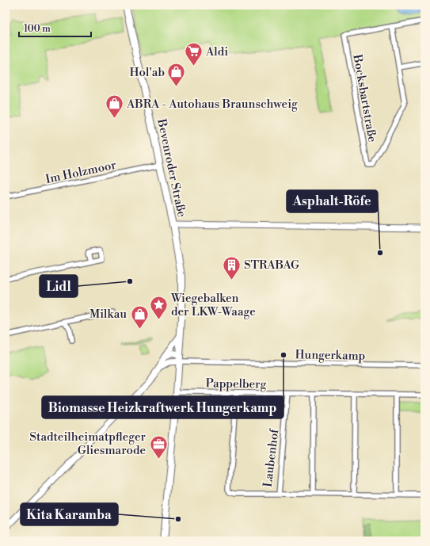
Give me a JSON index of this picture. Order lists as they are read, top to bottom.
{
  "streets": {
    "main road": ["Bevenroder Straße"],
    "street": [
      "Bocksbartstraße",
      "Im Holzmoor",
      "Hungerkamp",
      "Pappelberg",
      "Laubenhof"
    ]
  },
  "crossings": [
    ["Bevenroder Straße", "Im Holzmoor"],
    ["Bevenroder Straße", "Hungerkamp"],
    ["Bevenroder Straße", "Pappelberg"],
    ["Pappelberg", "Laubenhof"]
  ],
  "places": {
    "supermarket": ["Aldi"],
    "shop": ["Hol'ab", "ABRA - Autohaus Braunschweig", "Milkau"],
    "other": [
      "Asphalt-Röfe",
      "Lidl",
      "Biomasse Heizkraftwerk Hungerkamp",
      "Kita Karamba"
    ],
    "building": ["STRABAG"],
    "place": ["Wiegebalken der LKW-Waage"],
    "office": ["Stadteilheimatpfleger Gliesmarode"]
  },
  "scale_bar": "100 m"
}
